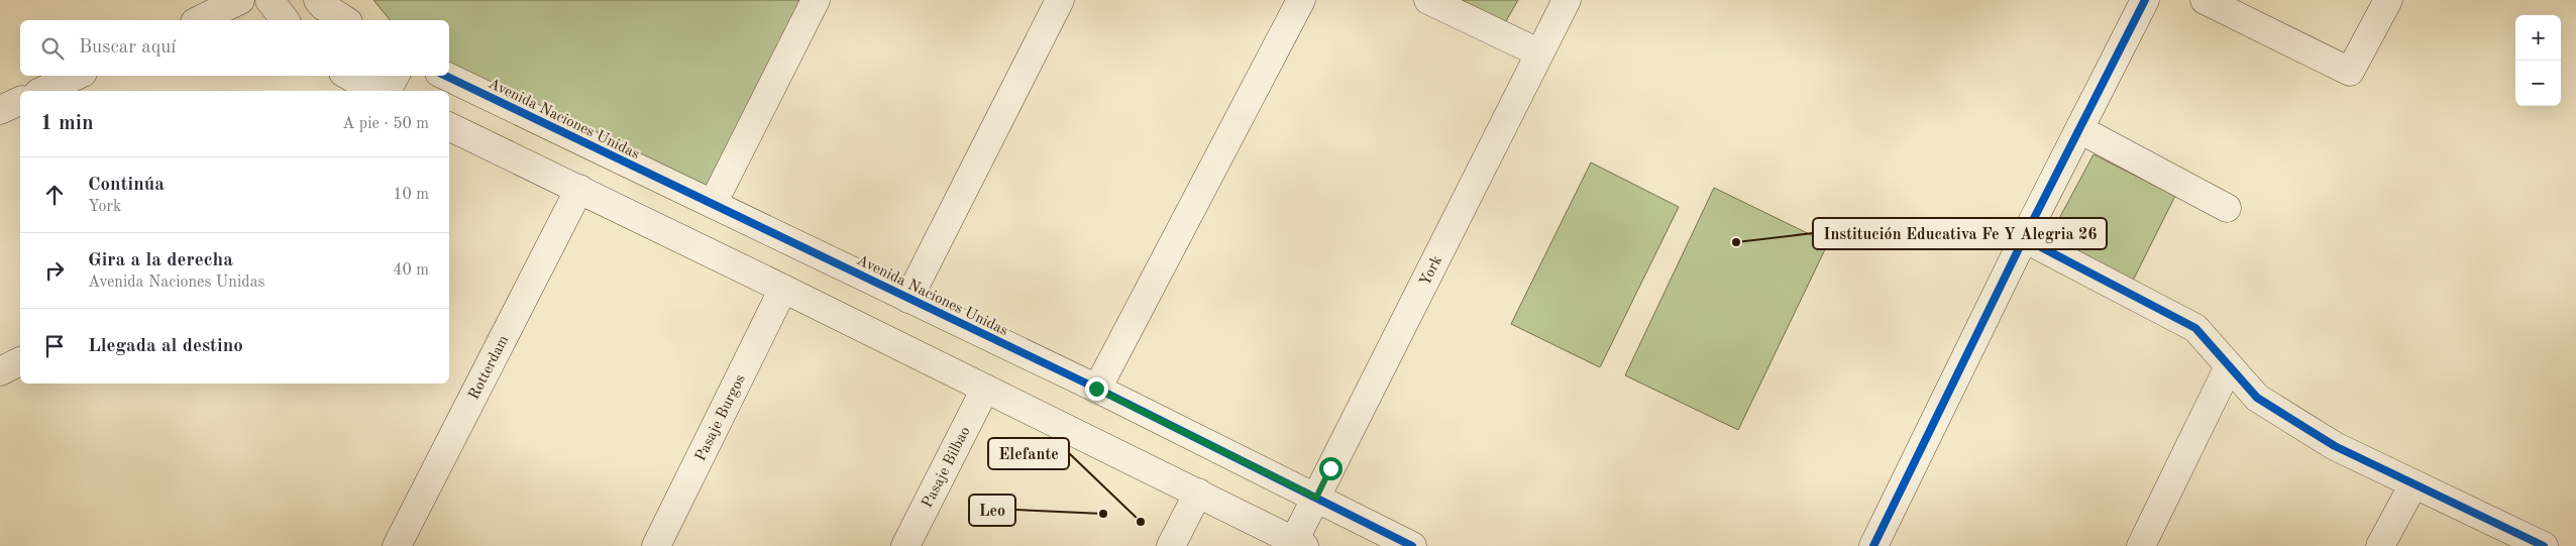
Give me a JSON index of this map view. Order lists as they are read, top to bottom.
{
  "streets": {
    "street": [
      "Avenida Naciones Unidas",
      "York",
      "Rotterdam",
      "Pasaje Burgos",
      "Pasaje Bilbao"
    ]
  },
  "crossings": [
    ["Avenida Naciones Unidas", "York"]
  ],
  "places": ["Institución Educativa Fe Y Alegria 26", "Leo", "Elefante"],
  "page": {
    "map_buttons": ["+", "−"],
    "search": "Buscar aquí",
    "heading": ["1 min", "A pie · 50 m"],
    "list": [
      ["Continúa", "York", "10 m"],
      ["Gira a la derecha", "Avenida Naciones Unidas", "40 m"],
      "Llegada al destino"
    ]
  }
}
